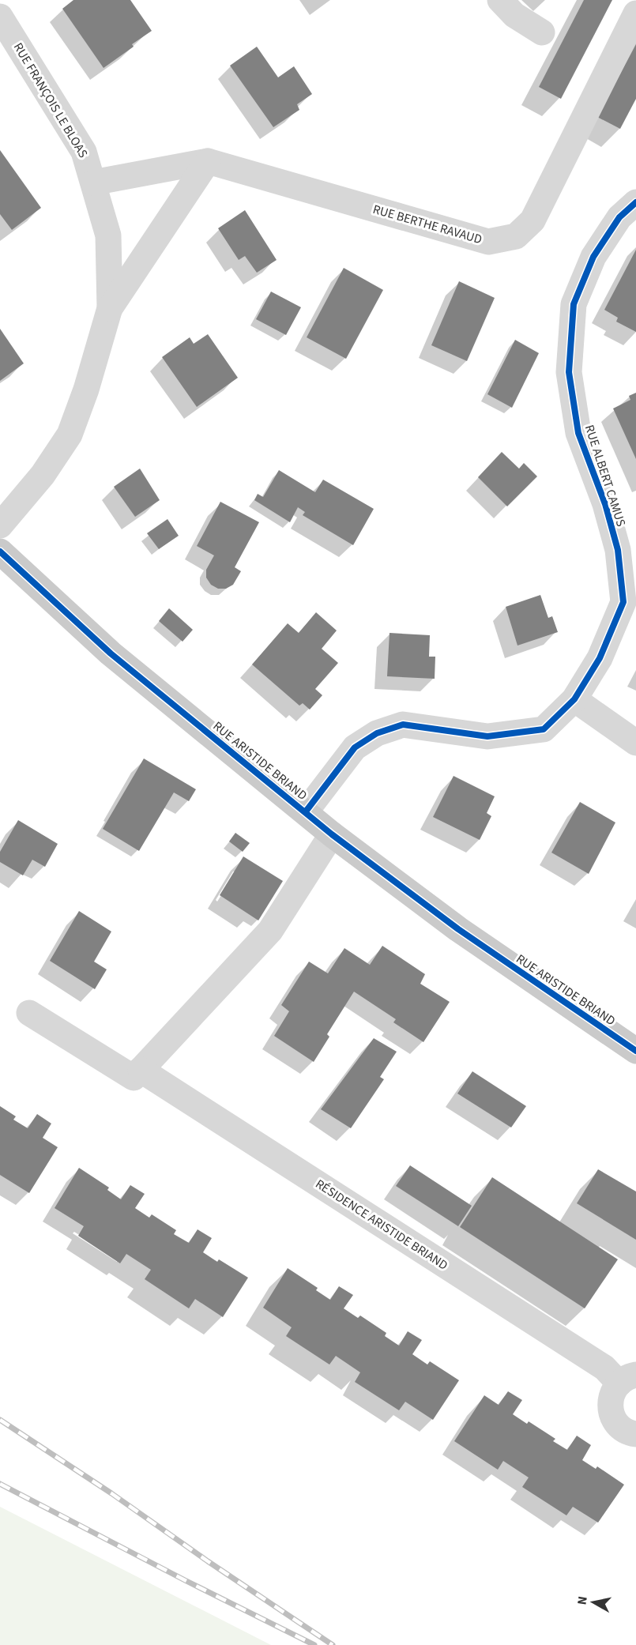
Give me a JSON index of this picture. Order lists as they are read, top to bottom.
{
  "streets": {
    "main road": ["RUE ARISTIDE BRIAND"],
    "street": [
      "RUE FRANÇOIS LE BLOAS",
      "RUE BERTHE RAVAUD",
      "RUE ALBERT CAMUS",
      "RÉSIDENCE ARISTIDE BRIAND"
    ]
  },
  "crossings": [
    ["RUE FRANÇOIS LE BLOAS", "RUE BERTHE RAVAUD"],
    ["RUE ALBERT CAMUS", "RUE ARISTIDE BRIAND"]
  ],
  "north": "left"
}
